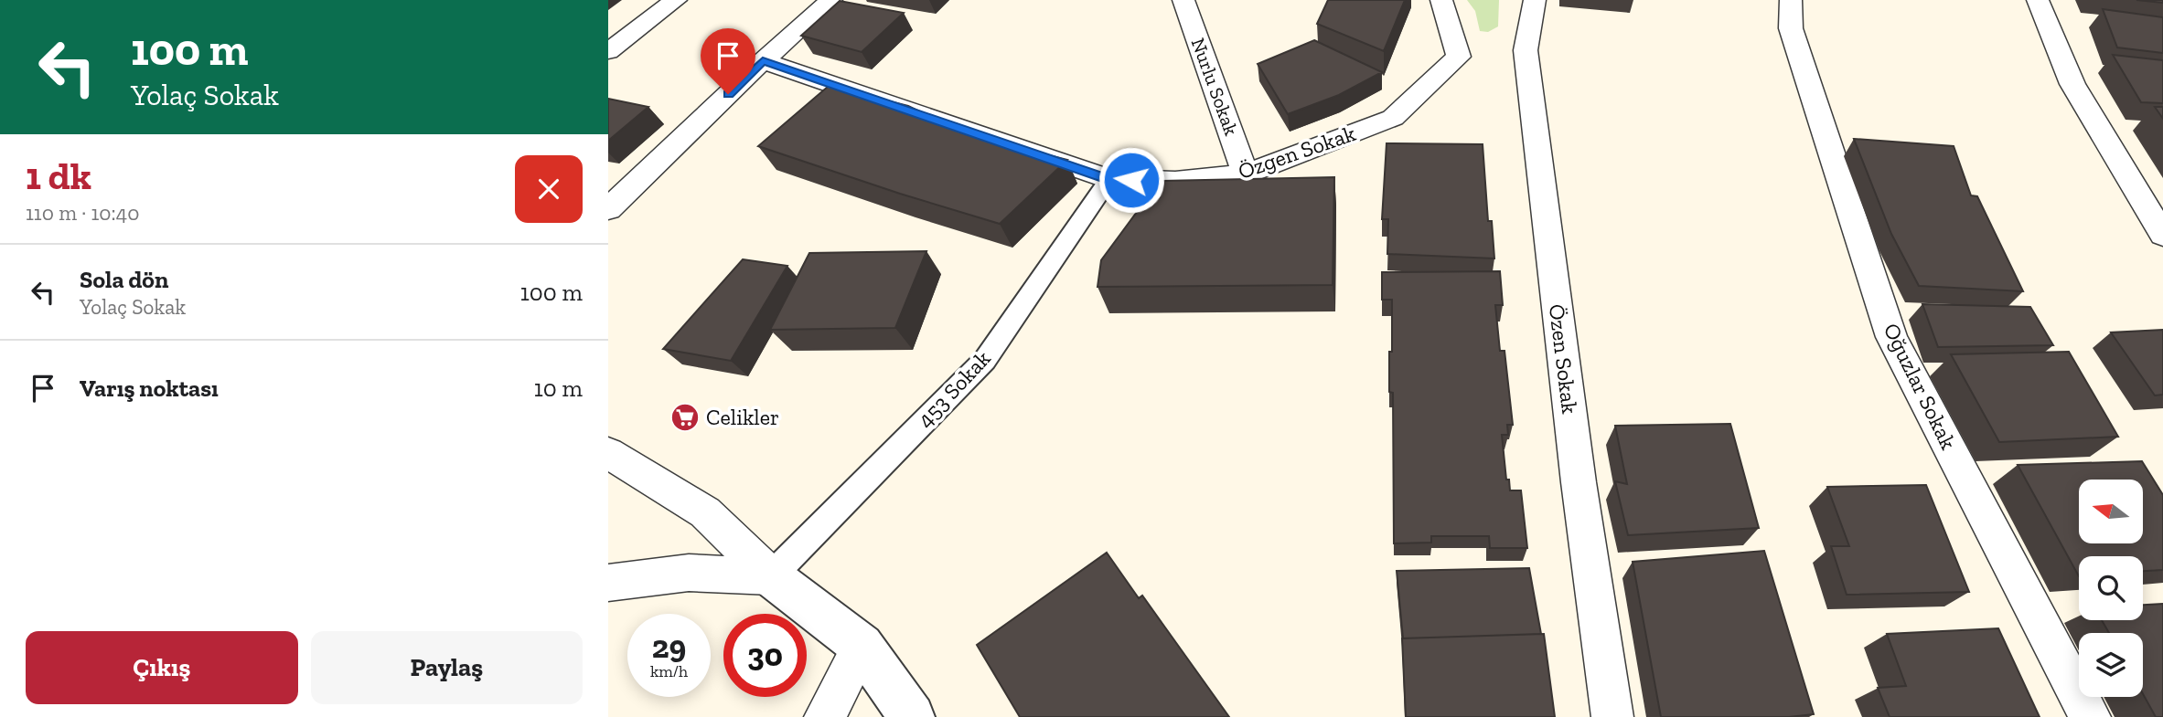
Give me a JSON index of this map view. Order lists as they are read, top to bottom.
{
  "streets": {
    "street": [
      "Nurlu Sokak",
      "Özgen Sokak",
      "Özen Sokak",
      "Oğuzlar Sokak",
      "453 Sokak"
    ]
  },
  "crossings": [
    ["Nurlu Sokak", "Özgen Sokak"],
    ["Özgen Sokak", "453 Sokak"]
  ],
  "places": {
    "supermarket": ["Celikler"]
  },
  "north": "left",
  "page": {
    "turn": ["100 m", "Yolaç Sokak"],
    "heading": ["1 dk", "110 m · 10:40"],
    "list": [
      {
        "name": "Sola dön",
        "note": "Yolaç Sokak",
        "value": "100 m"
      },
      {
        "name": "Varış noktası",
        "value": "10 m"
      }
    ],
    "speed": "29 km/h",
    "limit": "30",
    "buttons": ["Çıkış", "Paylaş"]
  }
}
